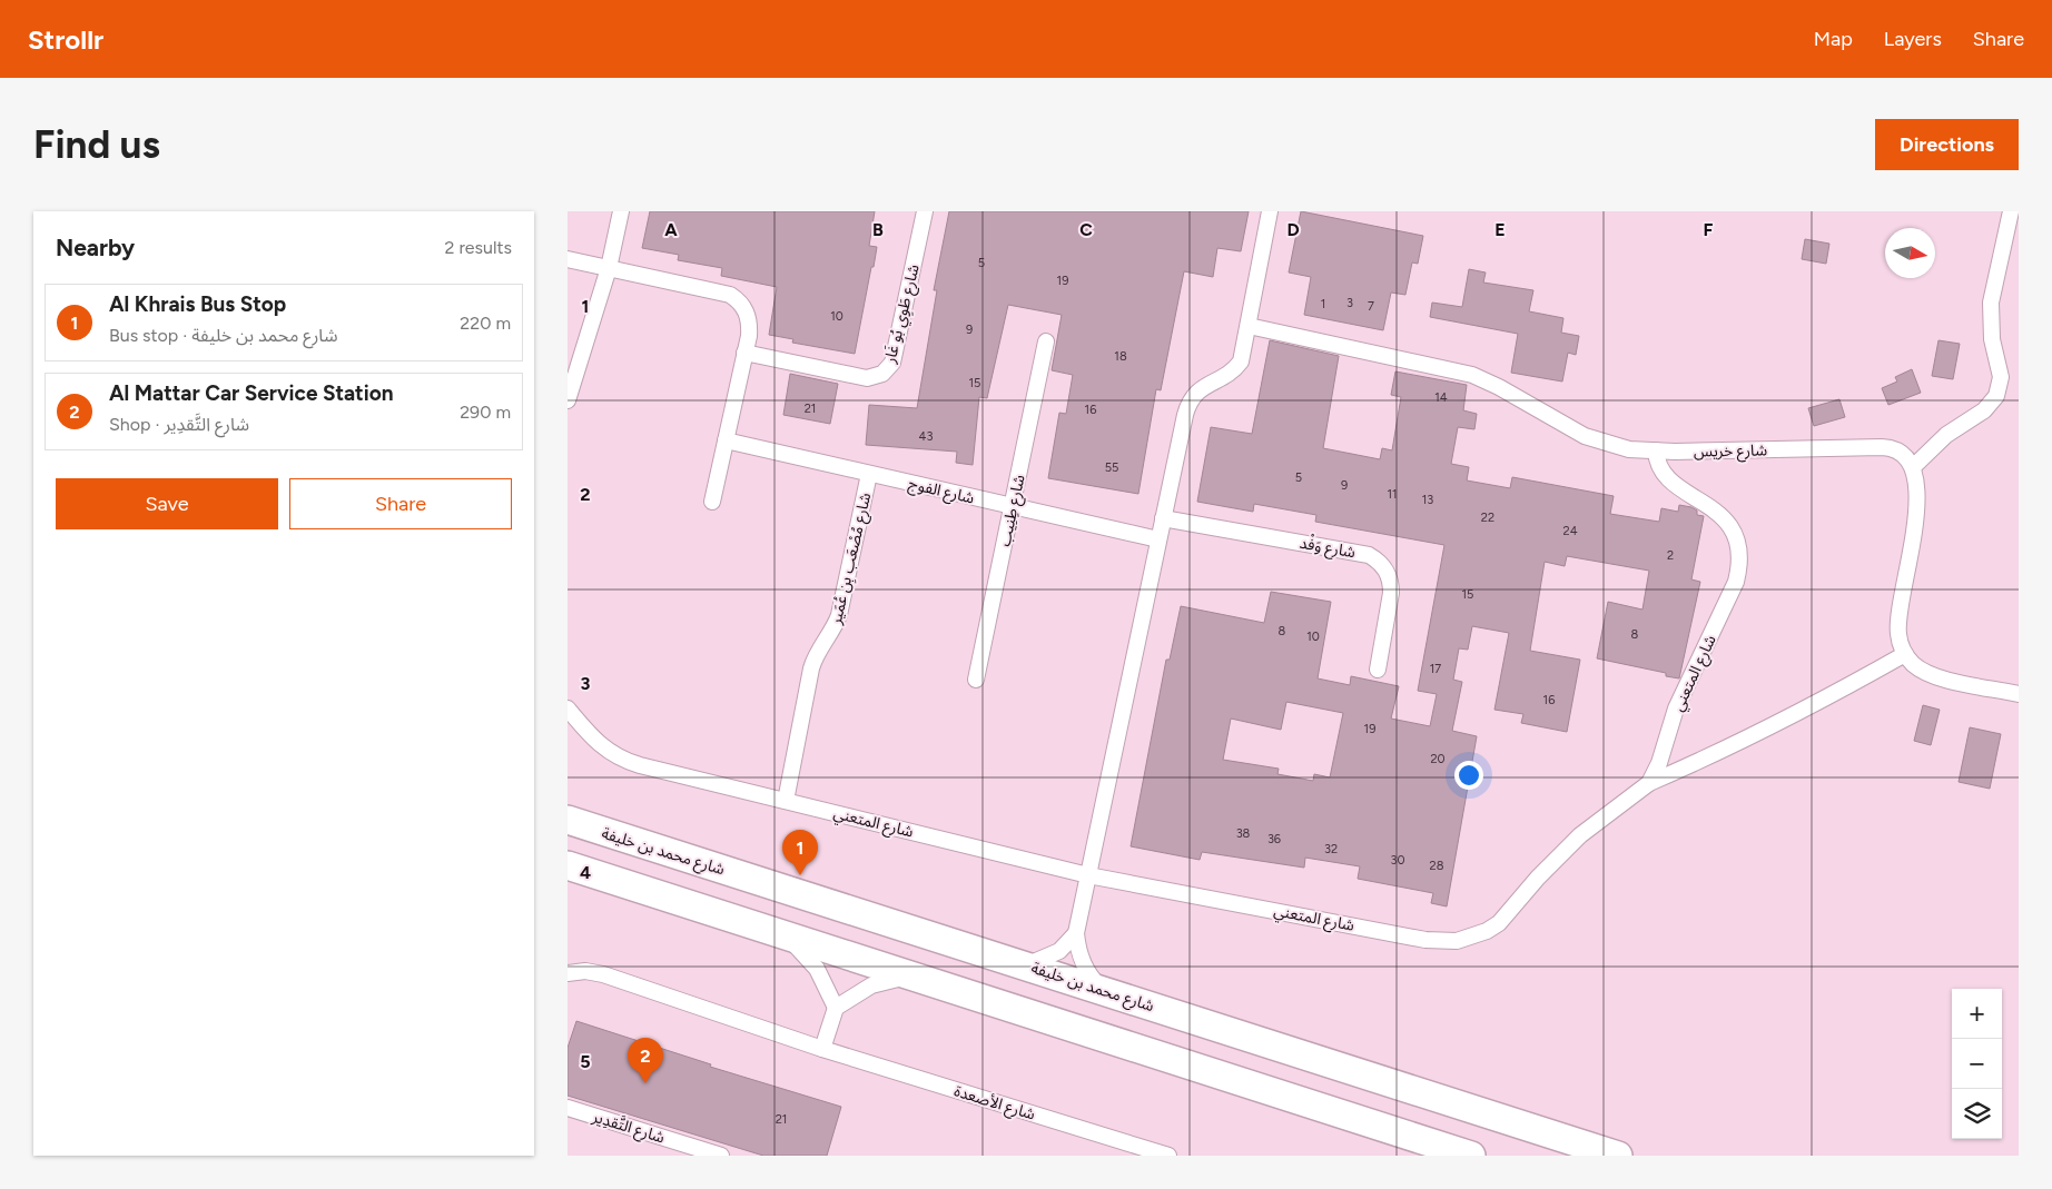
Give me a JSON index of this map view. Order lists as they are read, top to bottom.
{
  "streets": {
    "highway": ["شارع محمد بن خليفة"],
    "street": [
      "شارع طَوِي بُو غَار",
      "شارع خريس",
      "شارع الفوج",
      "شارع طِنِيب",
      "شارع وَفْد",
      "شارع مُصْعَب بِن عُمَير",
      "شارع المتعني",
      "شارع الأصعدة",
      "شارع التَّقدِير"
    ]
  },
  "crossings": [
    ["شارع خريس", "شارع المتعني"],
    ["شارع الفوج", "شارع طِنِيب"],
    ["شارع الفوج", "شارع مُصْعَب بِن عُمَير"],
    ["شارع مُصْعَب بِن عُمَير", "شارع المتعني"]
  ],
  "house_numbers": [
    "5",
    "19",
    "3",
    "1",
    "7",
    "10",
    "9",
    "18",
    "15",
    "14",
    "21",
    "16",
    "43",
    "55",
    "5",
    "9",
    "11",
    "13",
    "22",
    "24",
    "2",
    "15",
    "8",
    "8",
    "10",
    "17",
    "16",
    "19",
    "20",
    "38",
    "36",
    "32",
    "30",
    "28",
    "21"
  ],
  "north": "right",
  "page": {
    "header": "Strollr",
    "nav": ["Map", "Layers", "Share"],
    "buttons": [
      "Directions",
      ["Save", "Share"]
    ],
    "title": "Find us",
    "heading": ["Nearby", "2 results"],
    "list": [
      {
        "mark": "1",
        "name": "Al Khrais Bus Stop",
        "note": "Bus stop · شارع محمد بن خليفة",
        "value": "220 m"
      },
      {
        "mark": "2",
        "name": "Al Mattar Car Service Station",
        "note": "Shop · شارع التَّقدِير",
        "value": "290 m"
      }
    ],
    "pins": ["1", "2"],
    "map_buttons": ["+", "−"]
  },
  "grid": {
    "columns": [
      "A",
      "B",
      "C",
      "D",
      "E",
      "F"
    ],
    "rows": [
      "1",
      "2",
      "3",
      "4",
      "5"
    ]
  }
}
